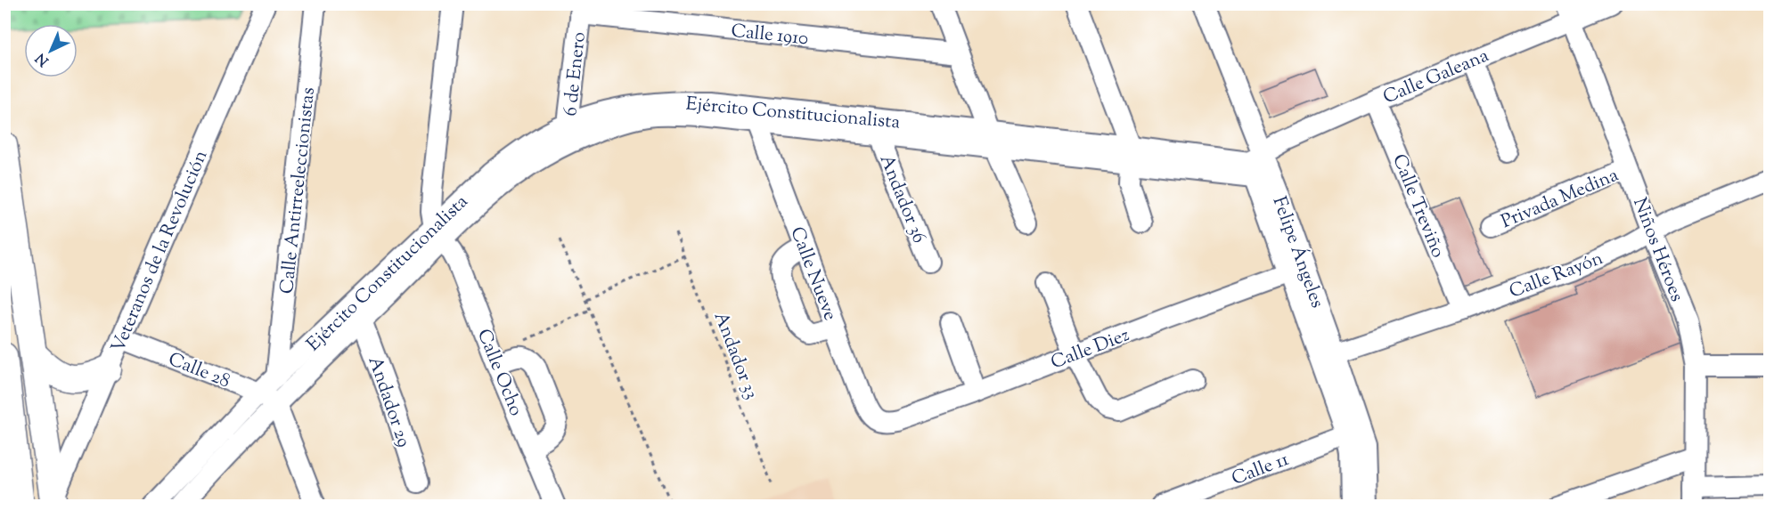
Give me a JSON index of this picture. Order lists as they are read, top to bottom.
{
  "streets": {
    "street": [
      "Calle 1910",
      "6 de Enero",
      "Calle Galeana",
      "Ejército Constitucionalista",
      "Calle Antirreeleccionistas",
      "Privada Medina",
      "Andador 36",
      "Calle Treviño",
      "Niños Héroes",
      "Veteranos de la Revolución",
      "Felipe Ángeles",
      "Calle Nueve",
      "Calle Rayón",
      "Calle Diez",
      "Calle 28",
      "Calle Ocho",
      "Andador 29",
      "Calle 11"
    ],
    "path": ["Andador 33"]
  },
  "crossings": [
    ["Calle 1910", "6 de Enero"],
    ["6 de Enero", "Ejército Constitucionalista"],
    ["Calle Galeana", "Ejército Constitucionalista"],
    ["Calle Galeana", "Calle Treviño"],
    ["Calle Galeana", "Niños Héroes"],
    ["Calle Galeana", "Felipe Ángeles"],
    ["Ejército Constitucionalista", "Calle Antirreeleccionistas"],
    ["Ejército Constitucionalista", "Andador 36"],
    ["Ejército Constitucionalista", "Felipe Ángeles"],
    ["Ejército Constitucionalista", "Calle Nueve"],
    ["Ejército Constitucionalista", "Calle 28"],
    ["Ejército Constitucionalista", "Calle Ocho"],
    ["Ejército Constitucionalista", "Andador 29"],
    ["Privada Medina", "Niños Héroes"],
    ["Calle Treviño", "Calle Rayón"],
    ["Niños Héroes", "Calle Rayón"],
    ["Veteranos de la Revolución", "Calle 28"],
    ["Felipe Ángeles", "Calle Rayón"],
    ["Felipe Ángeles", "Calle Diez"],
    ["Felipe Ángeles", "Calle 11"],
    ["Calle Nueve", "Calle Diez"]
  ],
  "north": "bottom left"
}
